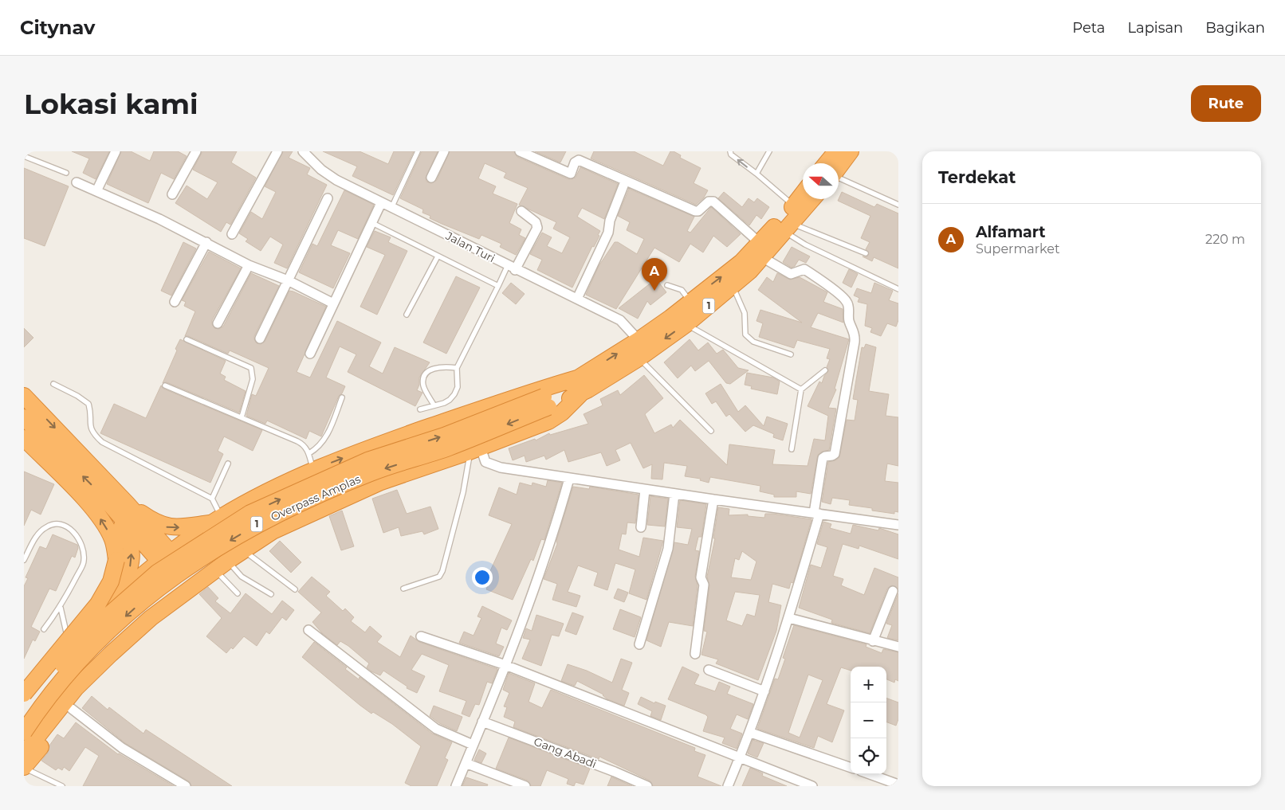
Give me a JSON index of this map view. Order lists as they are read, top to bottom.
{
  "streets": {
    "highway": ["1", "Overpass Amplas"],
    "street": ["Jalan Turi", "Gang Abadi"]
  },
  "crossings": [
    ["Jalan Turi", "1"],
    ["1", "Overpass Amplas"]
  ],
  "north": "left",
  "page": {
    "header": "Citynav",
    "nav": ["Peta", "Lapisan", "Bagikan"],
    "buttons": "Rute",
    "title": "Lokasi kami",
    "heading": "Terdekat",
    "list": [
      {
        "mark": "A",
        "name": "Alfamart",
        "note": "Supermarket",
        "value": "220 m"
      }
    ],
    "pins": "A",
    "map_buttons": ["+", "−"]
  }
}
